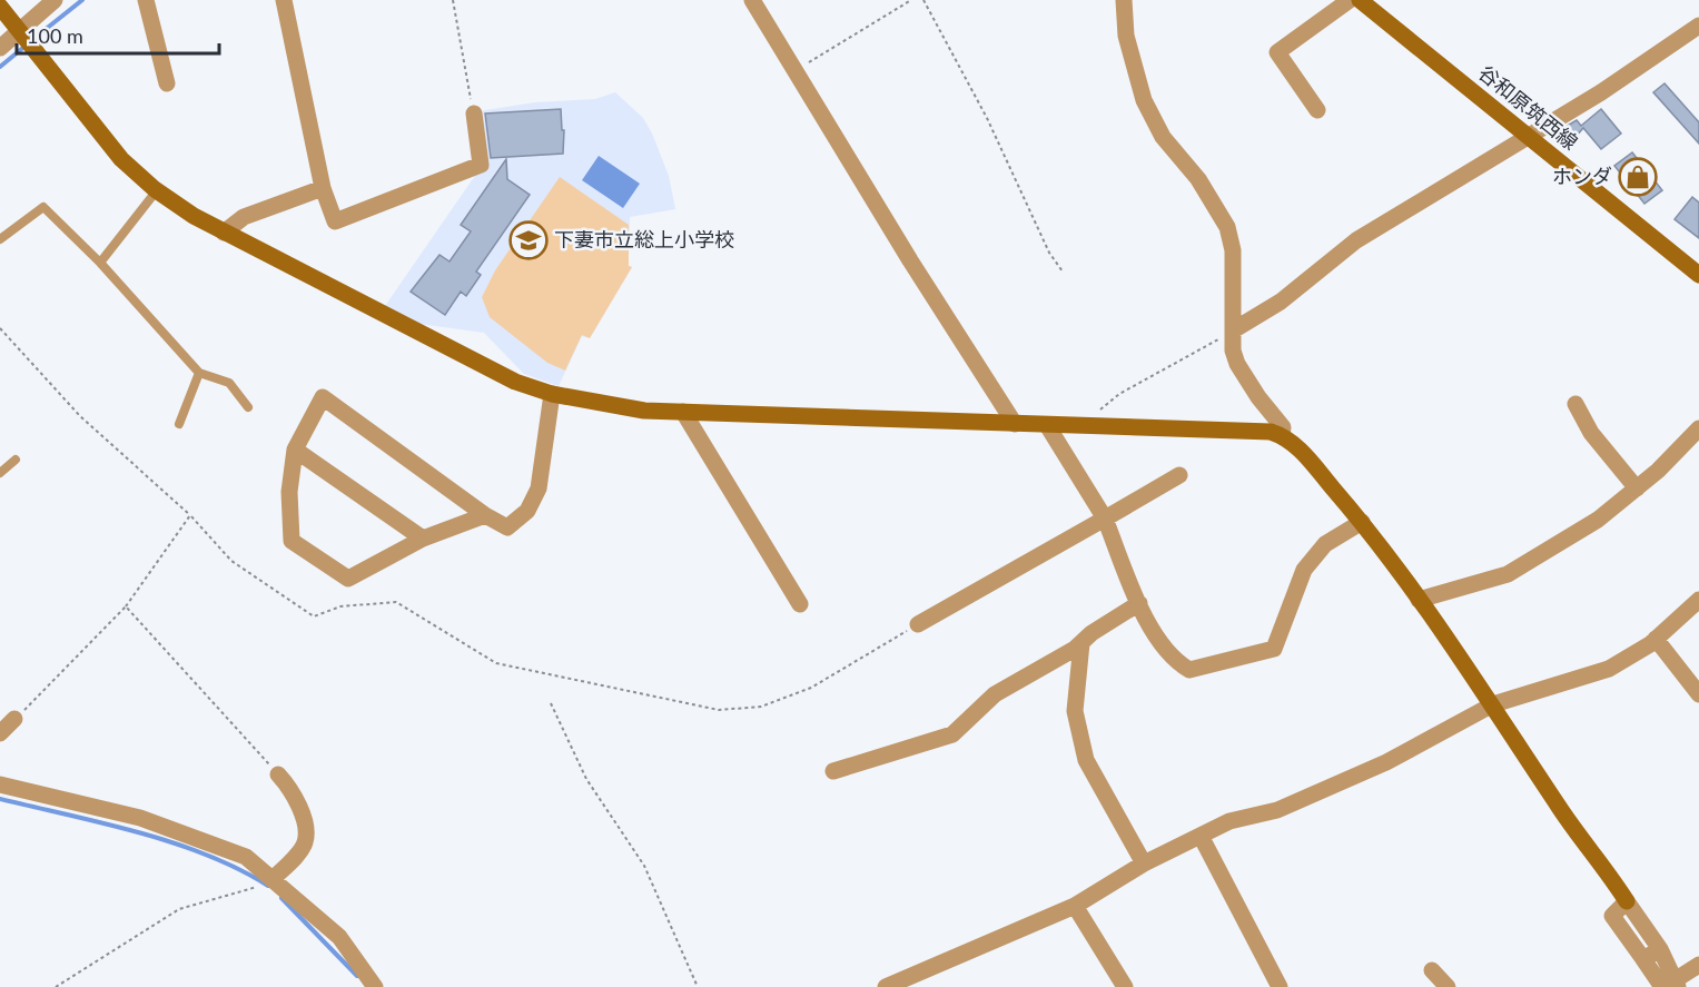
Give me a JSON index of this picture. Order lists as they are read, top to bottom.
{
  "streets": {
    "street": ["谷和原筑西線"]
  },
  "places": {
    "shop": ["ホンダ"],
    "school or university": ["下妻市立総上小学校"]
  },
  "scale_bar": "100 m"
}
